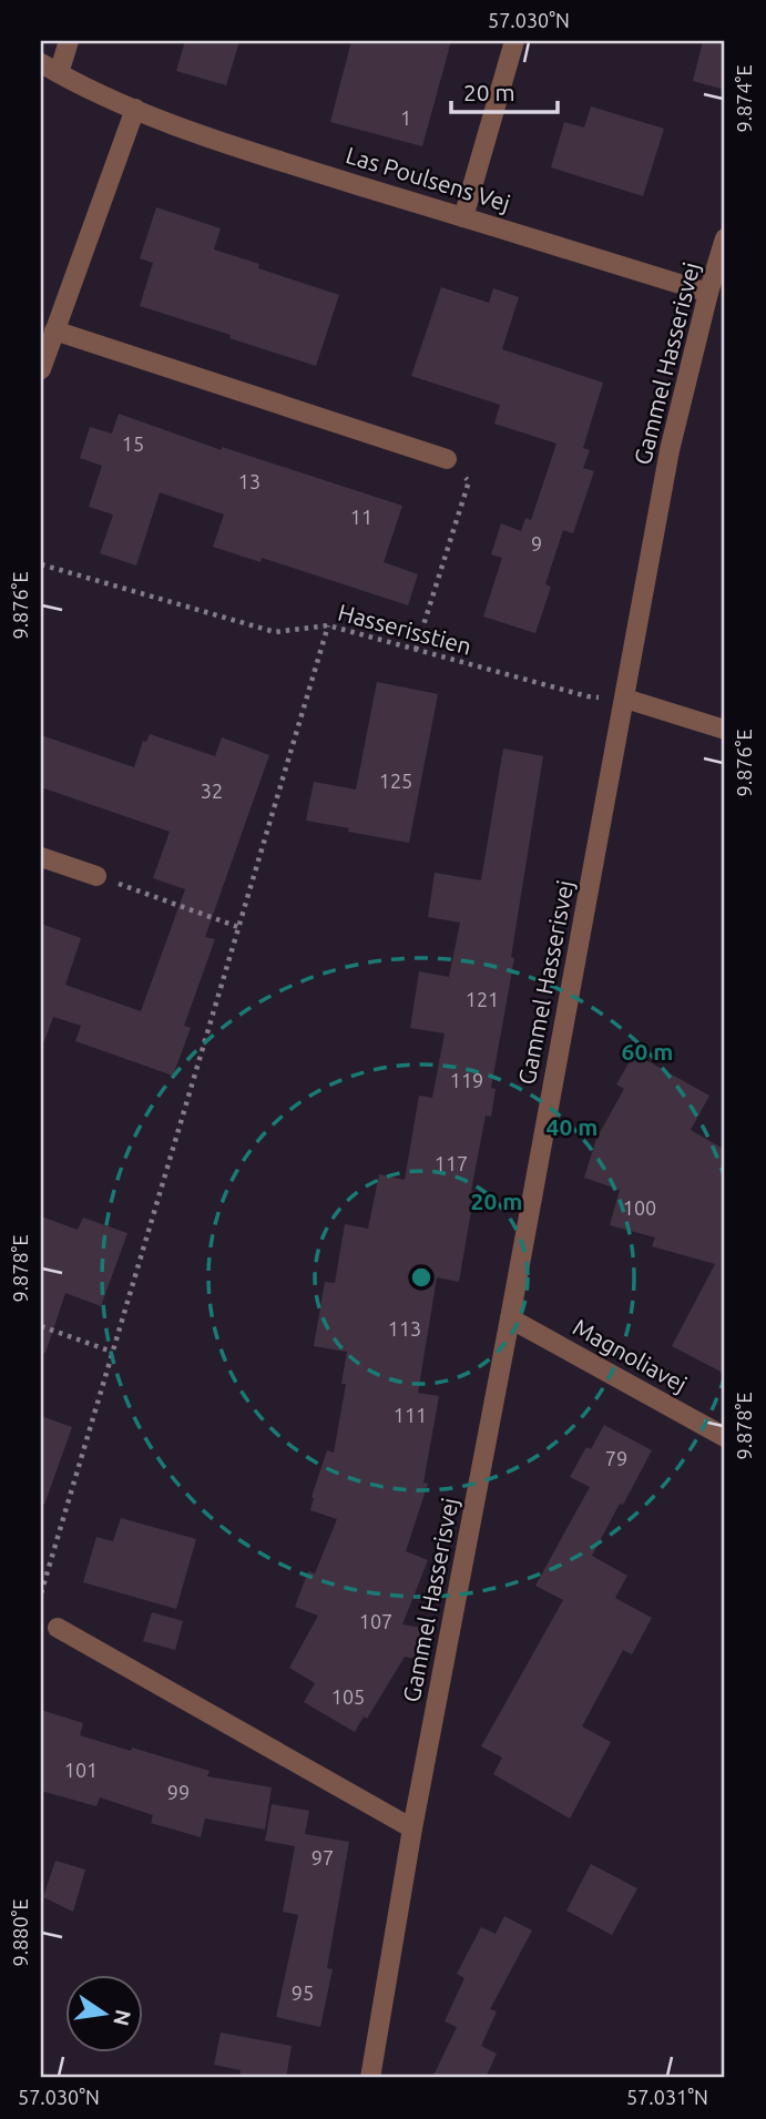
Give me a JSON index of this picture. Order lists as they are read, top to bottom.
{
  "streets": {
    "street": ["Las Poulsens Vej", "Gammel Hasserisvej", "Magnoliavej"],
    "path": ["Hasserisstien"]
  },
  "crossings": [
    ["Las Poulsens Vej", "Gammel Hasserisvej"],
    ["Gammel Hasserisvej", "Hasserisstien"],
    ["Gammel Hasserisvej", "Magnoliavej"]
  ],
  "house_numbers": [
    "1",
    "15",
    "13",
    "11",
    "9",
    "125",
    "32",
    "121",
    "119",
    "117",
    "100",
    "113",
    "111",
    "79",
    "107",
    "105",
    "101",
    "99",
    "97",
    "95"
  ],
  "scale_bar": "20 m",
  "north": "right",
  "coordinates": [
    "57.030°N",
    "9.874°E",
    "9.876°E",
    "9.878°E",
    "9.880°E",
    "57.031°N"
  ],
  "rings": ["60 m", "40 m", "20 m"]
}
